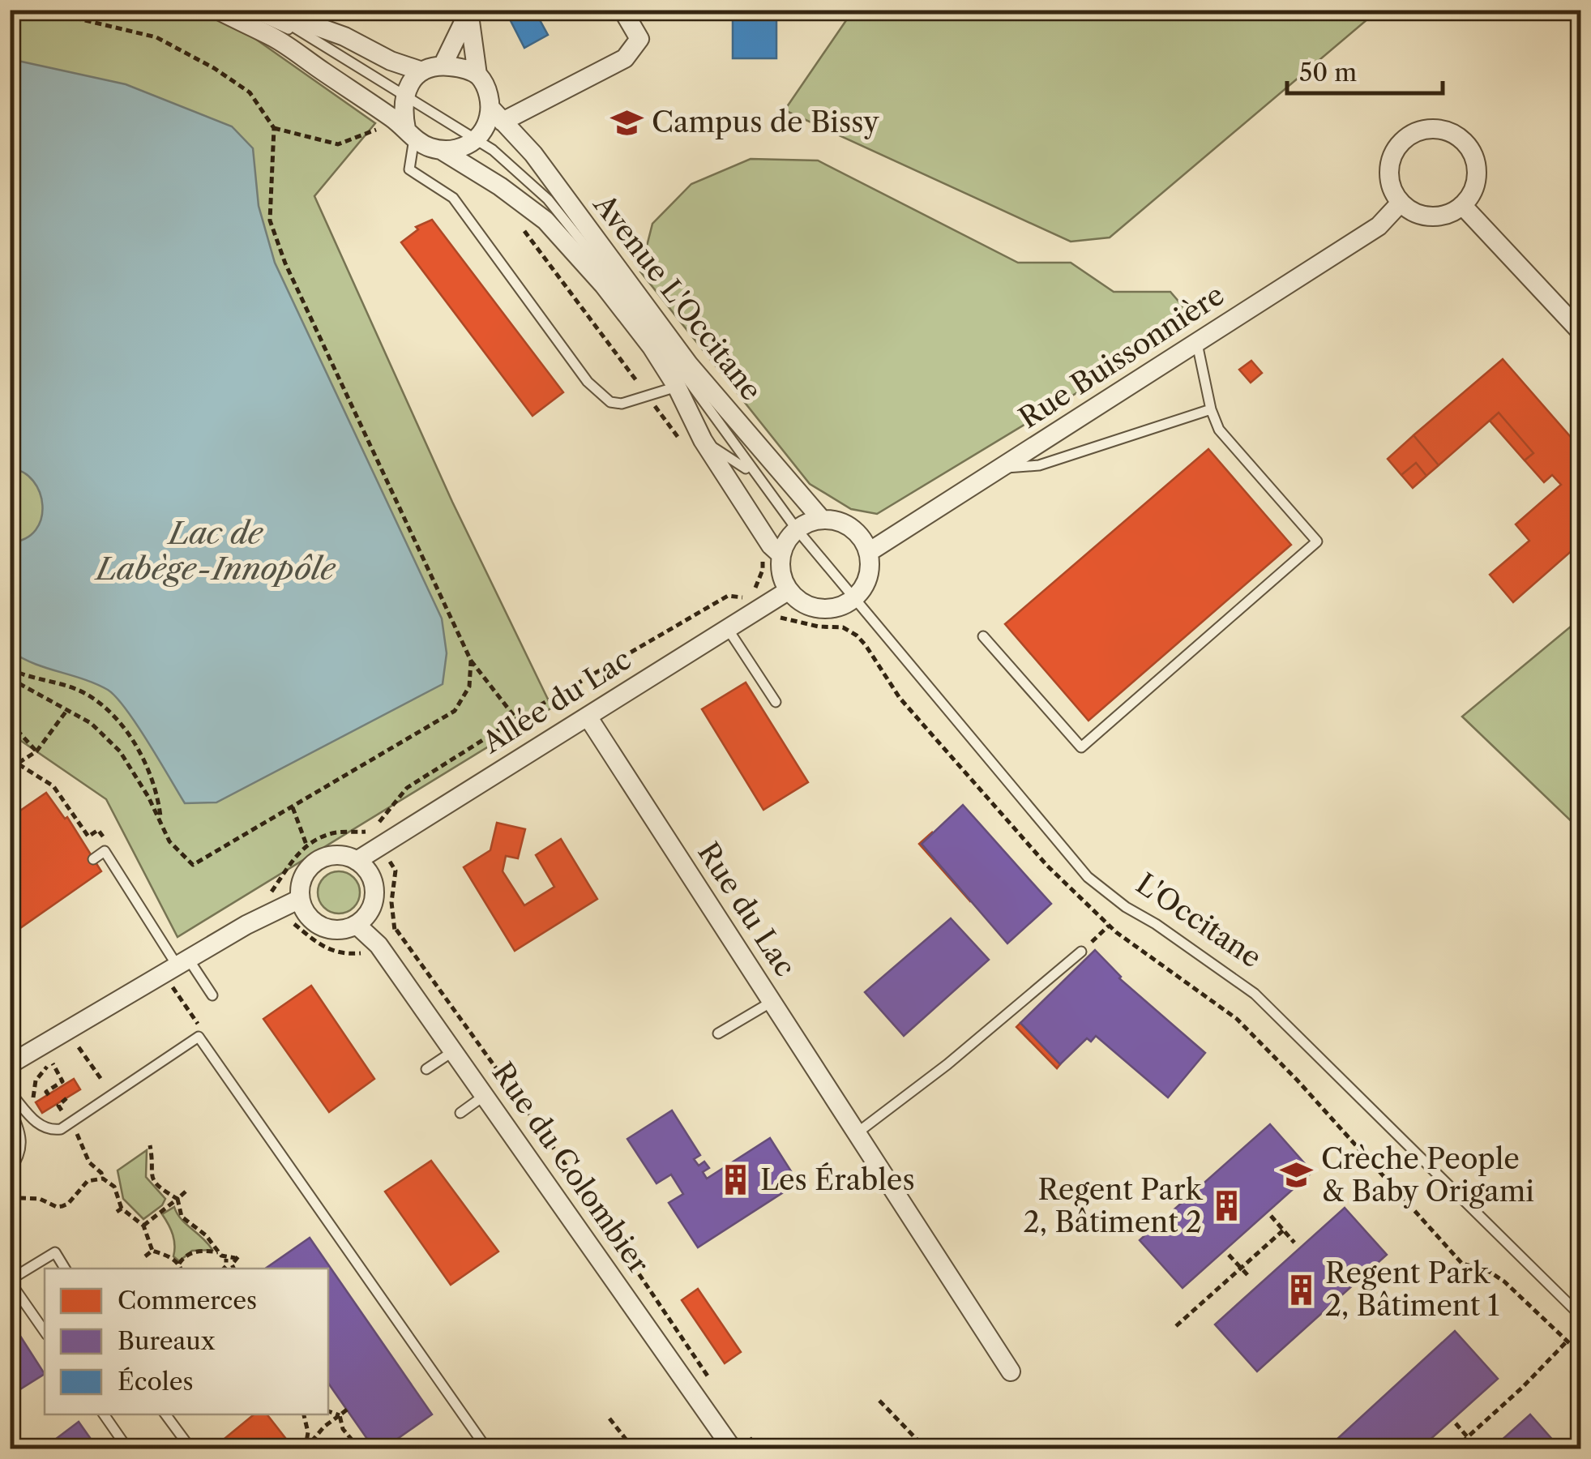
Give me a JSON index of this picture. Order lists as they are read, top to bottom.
{
  "streets": {
    "street": [
      "Avenue L'Occitane",
      "Rue Buissonnière",
      "Allée du Lac",
      "Rue du Lac",
      "Rue du Colombier"
    ],
    "lane": ["L'Occitane"]
  },
  "crossings": [
    ["Avenue L'Occitane", "L'Occitane"],
    ["Allée du Lac", "Rue du Lac"],
    ["Allée du Lac", "Rue du Colombier"]
  ],
  "water": ["Lac de Labège-Innopôle"],
  "places": {
    "school or university": ["Campus de Bissy", "Crèche People & Baby Origami"],
    "building": ["Les Érables", "Regent Park 2, Bâtiment 2", "Regent Park 2, Bâtiment 1"]
  },
  "legend": ["Commerces", "Bureaux", "Écoles"],
  "scale_bar": "50 m"
}
